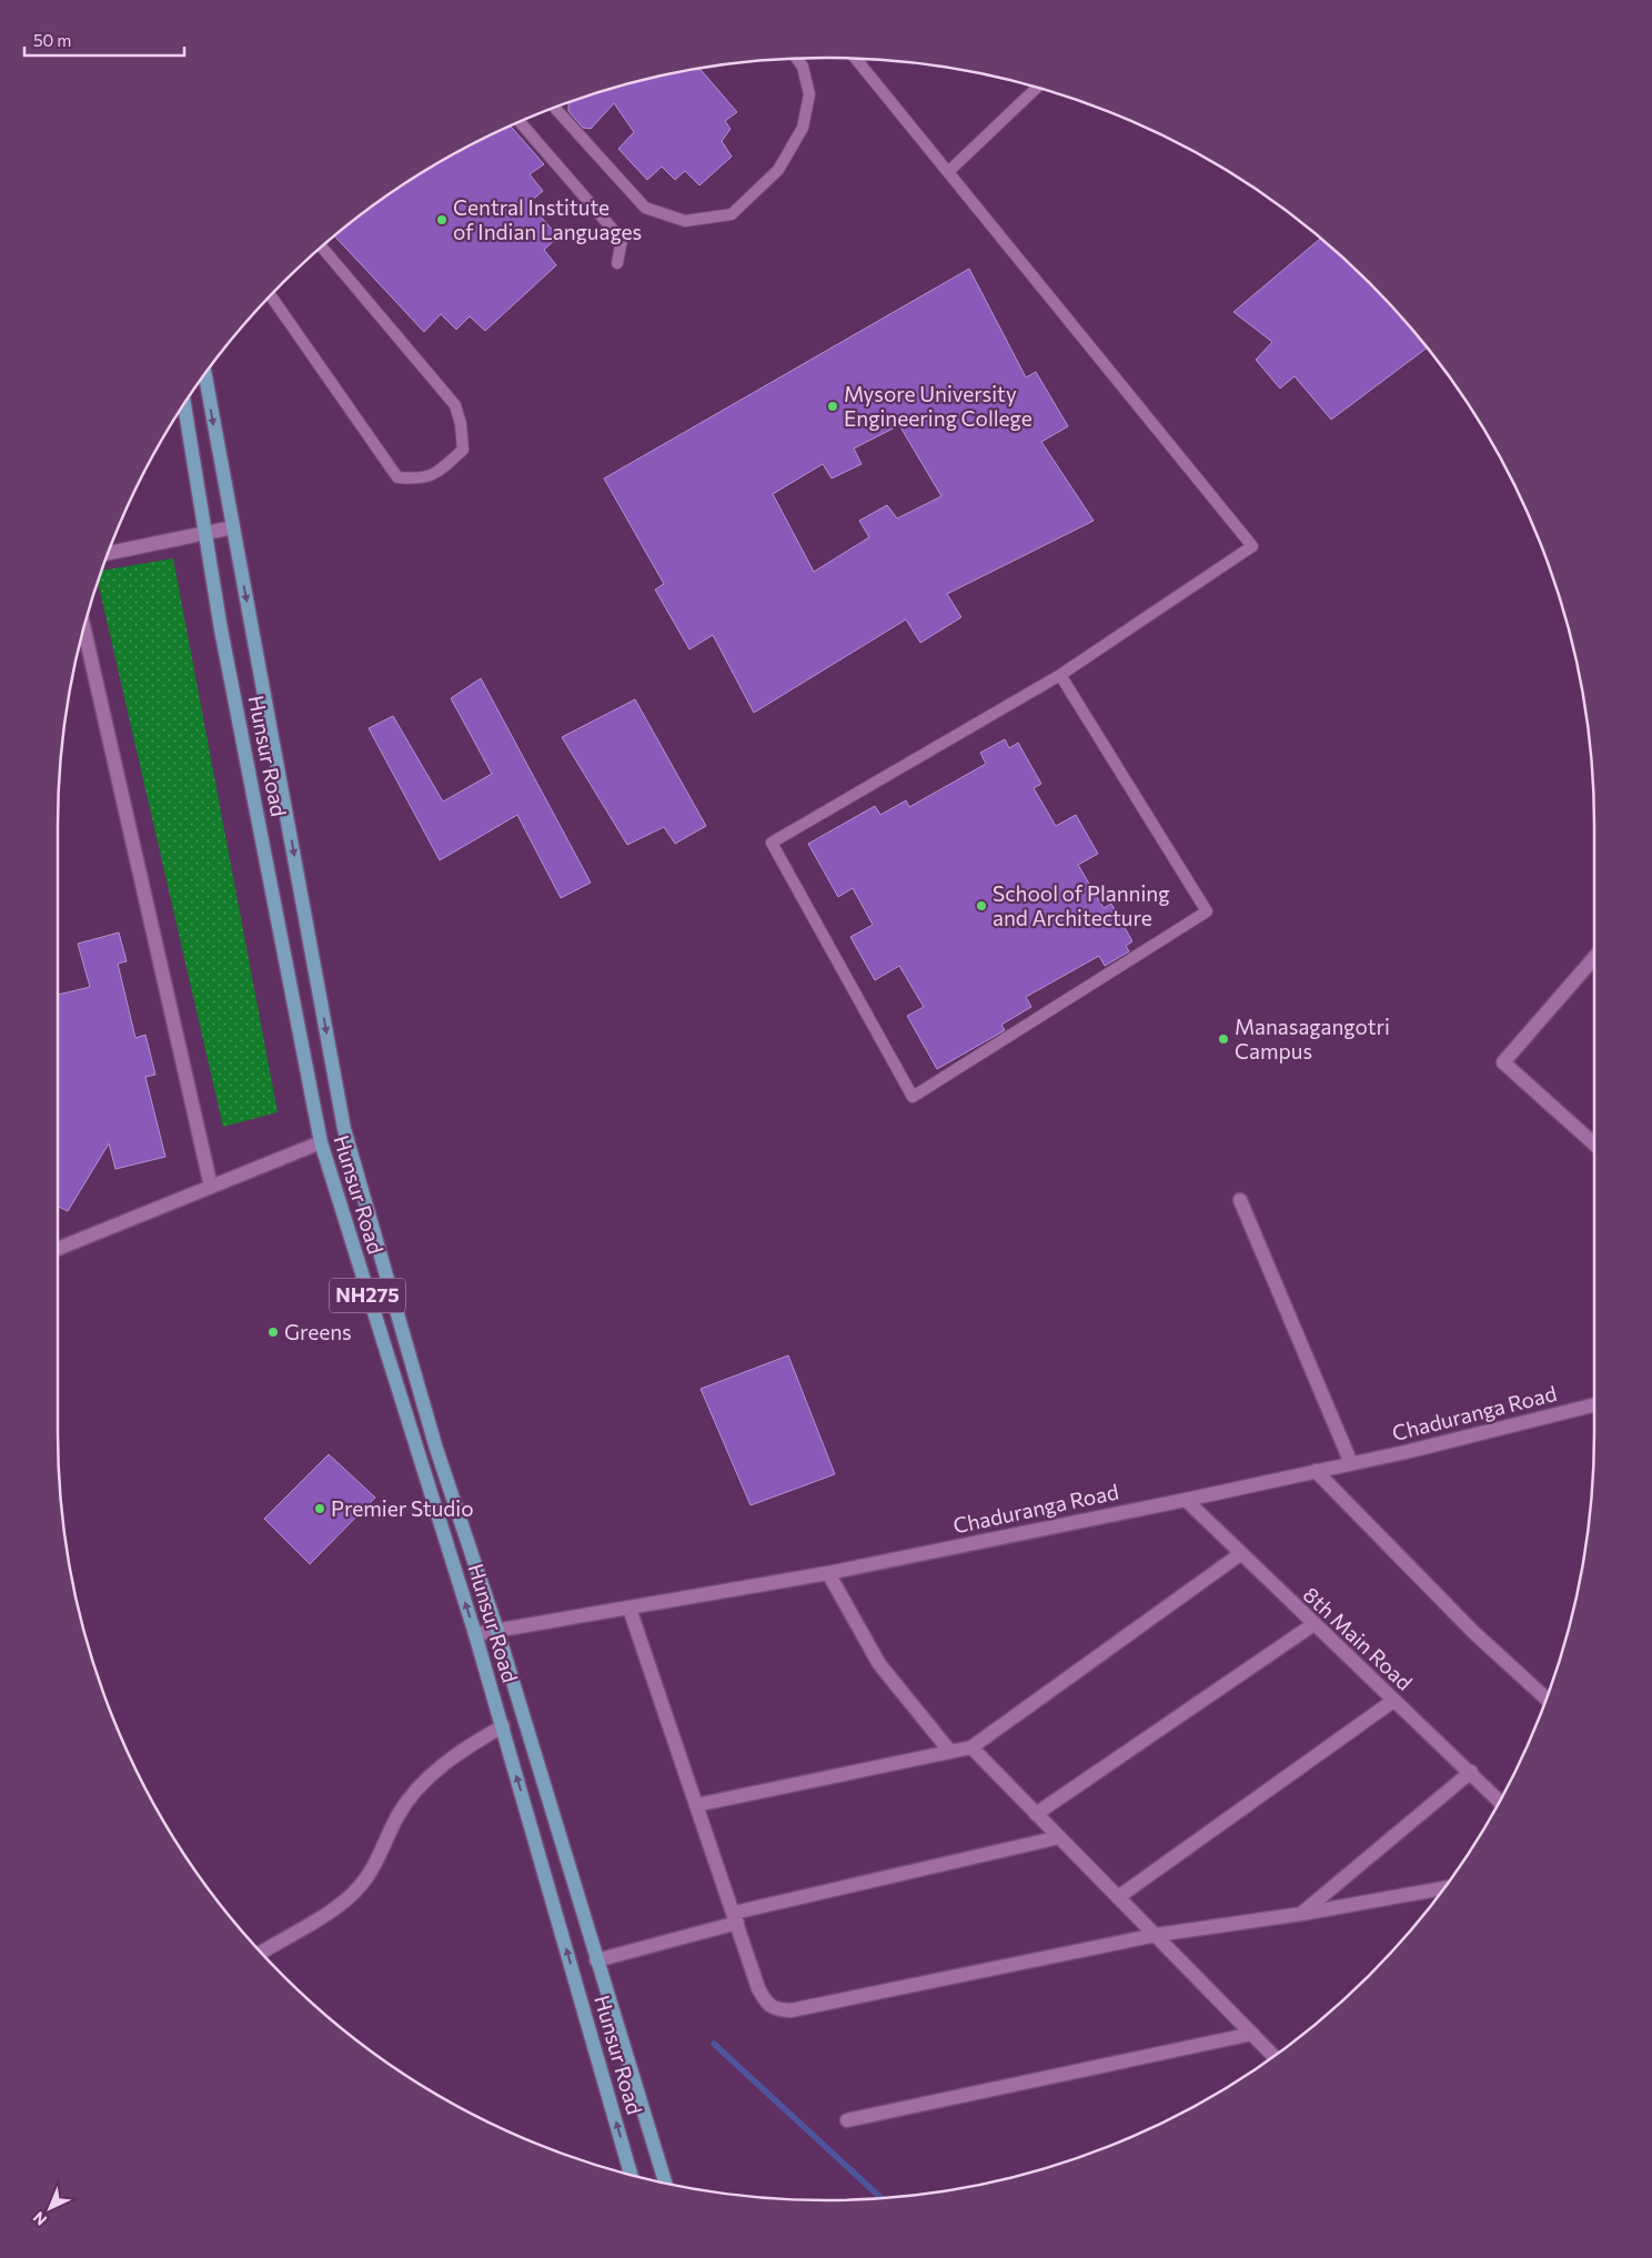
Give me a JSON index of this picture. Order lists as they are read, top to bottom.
{
  "streets": {
    "main road": ["Hunsur Road", "NH275"],
    "street": ["Chaduranga Road", "8th Main Road"]
  },
  "crossings": [
    ["Hunsur Road", "Chaduranga Road"],
    ["Chaduranga Road", "8th Main Road"]
  ],
  "places": [
    "Central Institute of Indian Languages",
    "Mysore University Engineering College",
    "School of Planning and Architecture",
    "Manasagangotri Campus",
    "Greens",
    "Premier Studio"
  ],
  "scale_bar": "50 m",
  "north": "bottom left"
}
